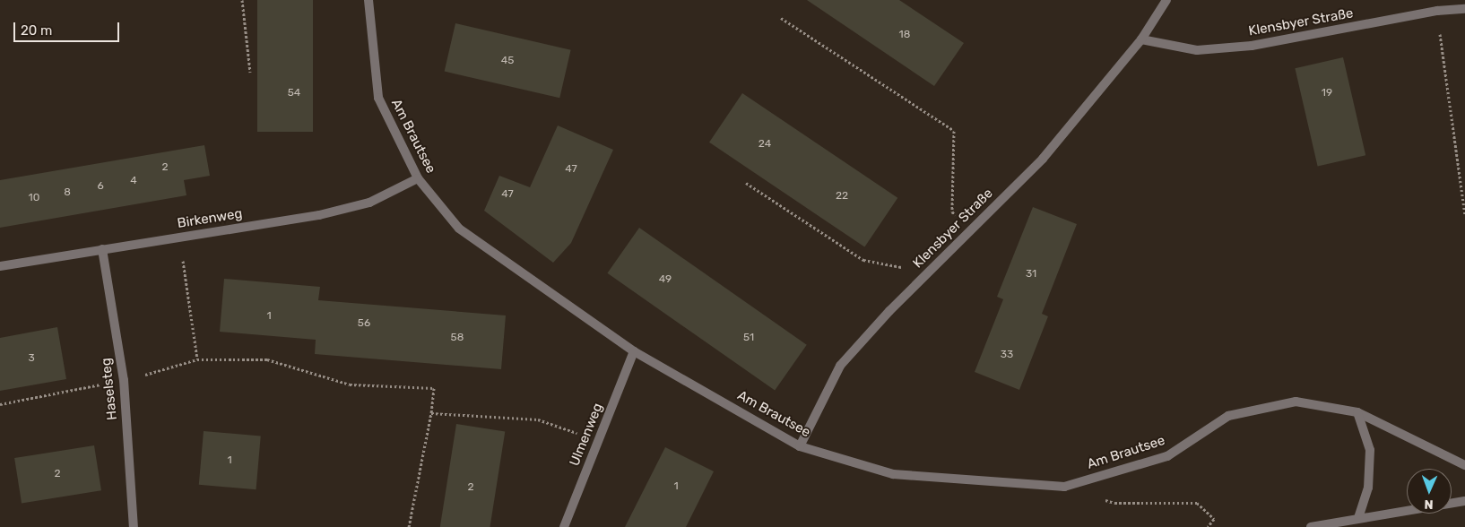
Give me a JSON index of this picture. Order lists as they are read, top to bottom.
{
  "streets": {
    "street": [
      "Klensbyer Straße",
      "Am Brautsee",
      "Birkenweg",
      "Haselsteg",
      "Ulmenweg"
    ]
  },
  "crossings": [
    ["Klensbyer Straße", "Am Brautsee"],
    ["Am Brautsee", "Birkenweg"],
    ["Am Brautsee", "Ulmenweg"],
    ["Birkenweg", "Haselsteg"]
  ],
  "house_numbers": [
    "18",
    "45",
    "54",
    "19",
    "24",
    "2",
    "47",
    "4",
    "6",
    "8",
    "47",
    "22",
    "10",
    "31",
    "49",
    "1",
    "56",
    "58",
    "51",
    "33",
    "3",
    "1",
    "2",
    "1",
    "2"
  ],
  "scale_bar": "20 m",
  "north": "bottom"
}
